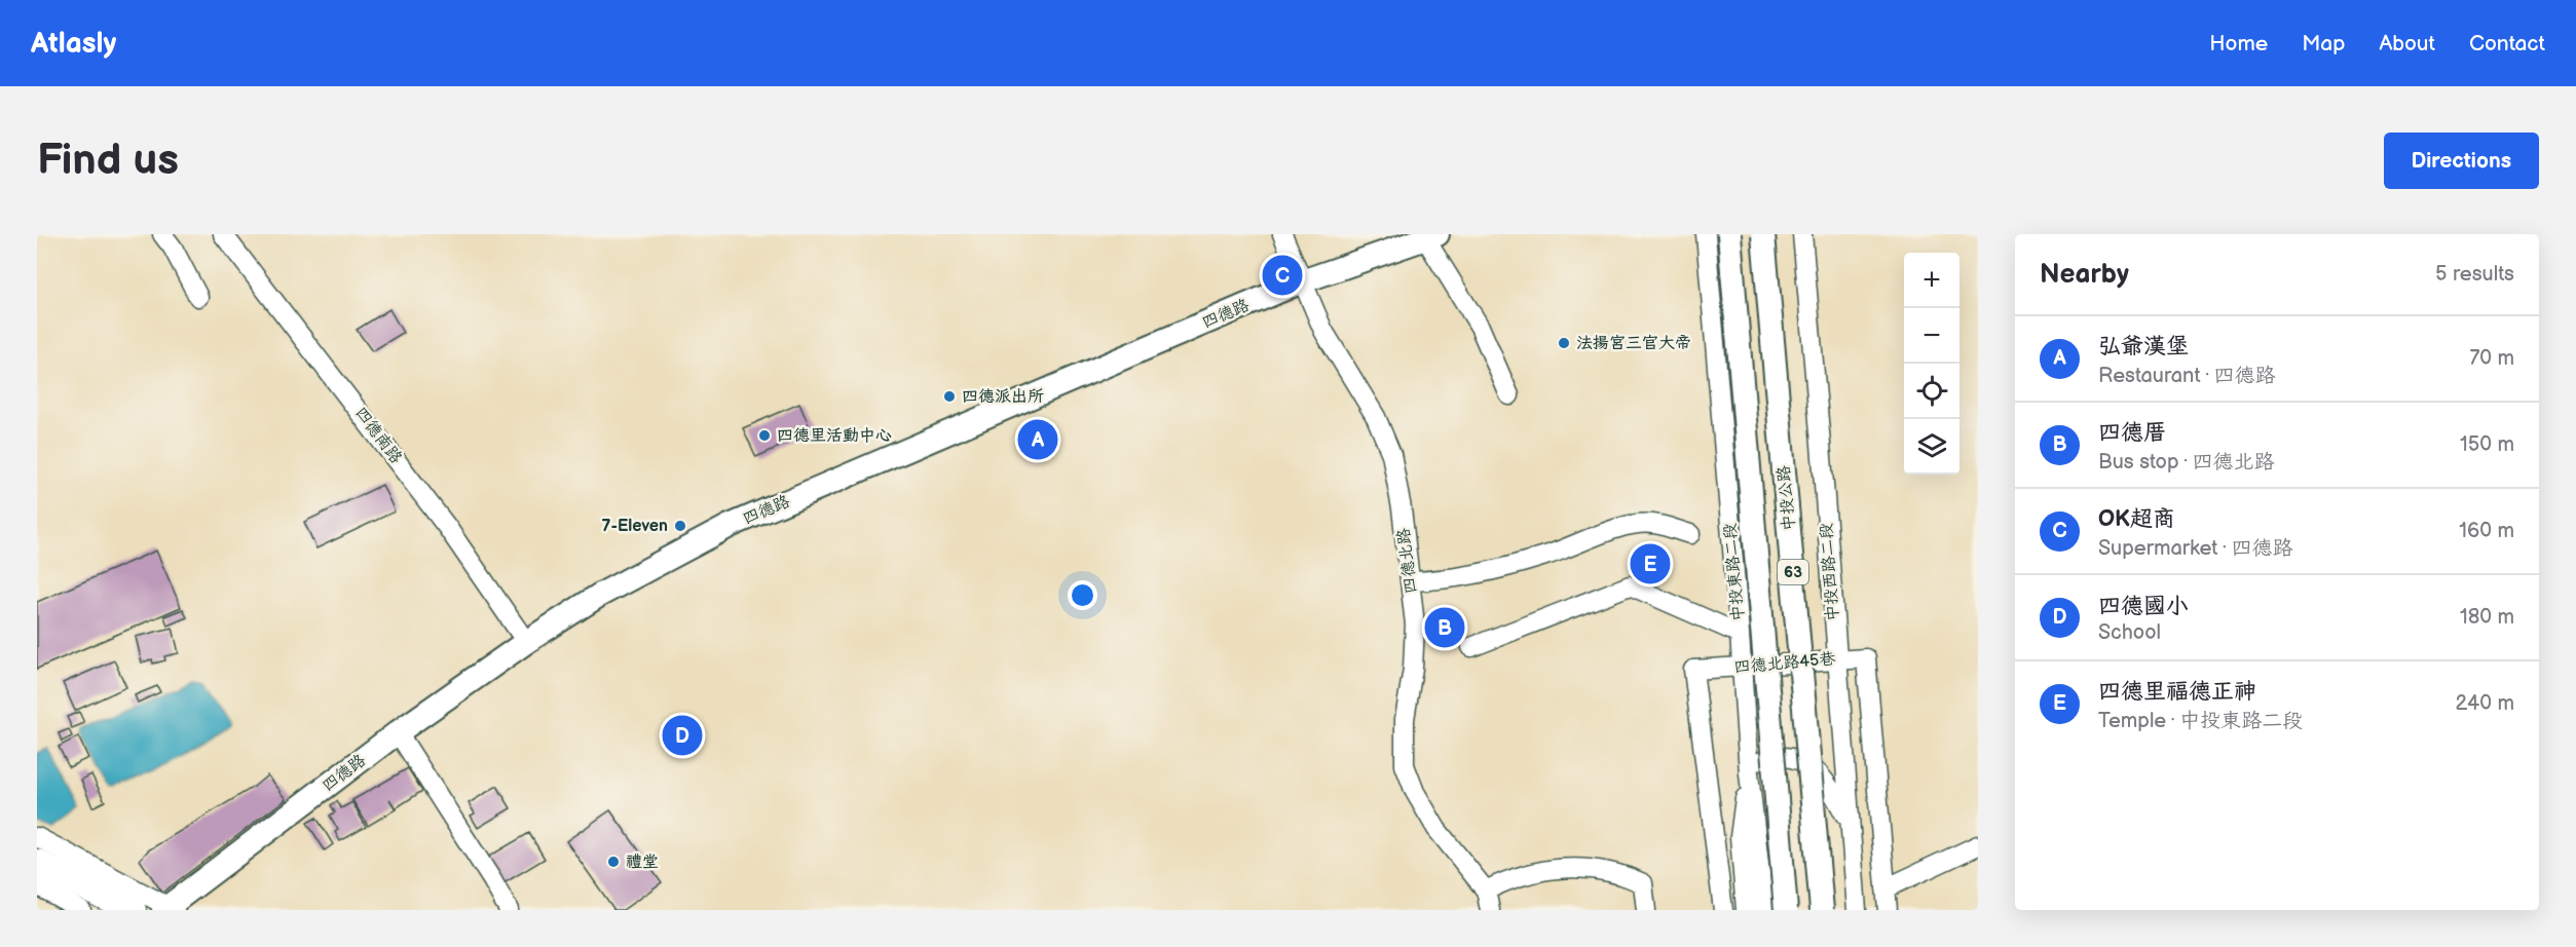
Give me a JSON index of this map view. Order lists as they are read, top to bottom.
{
  "streets": {
    "main road": ["四德路", "中投公路", "63"],
    "street": [
      "四德南路",
      "四德北路",
      "中投東路二段",
      "中投西路二段",
      "四德北路45巷"
    ]
  },
  "crossings": [
    ["四德路", "四德南路"],
    ["四德路", "四德北路"],
    ["中投東路二段", "四德北路45巷"],
    ["中投西路二段", "四德北路45巷"]
  ],
  "places": [
    "法揚宮三官大帝",
    "四德派出所",
    "四德里活動中心",
    "7-Eleven",
    "禮堂"
  ],
  "page": {
    "header": "Atlasly",
    "nav": [
      "Home",
      "Map",
      "About",
      "Contact"
    ],
    "buttons": "Directions",
    "title": "Find us",
    "heading": ["Nearby", "5 results"],
    "map_buttons": ["+", "−"],
    "pins": [
      "C",
      "A",
      "E",
      "B",
      "D"
    ],
    "list": [
      {
        "mark": "A",
        "name": "弘爺漢堡",
        "note": "Restaurant · 四德路",
        "value": "70 m"
      },
      {
        "mark": "B",
        "name": "四德厝",
        "note": "Bus stop · 四德北路",
        "value": "150 m"
      },
      {
        "mark": "C",
        "name": "OK超商",
        "note": "Supermarket · 四德路",
        "value": "160 m"
      },
      {
        "mark": "D",
        "name": "四德國小",
        "note": "School",
        "value": "180 m"
      },
      {
        "mark": "E",
        "name": "四德里福德正神",
        "note": "Temple · 中投東路二段",
        "value": "240 m"
      }
    ]
  }
}
